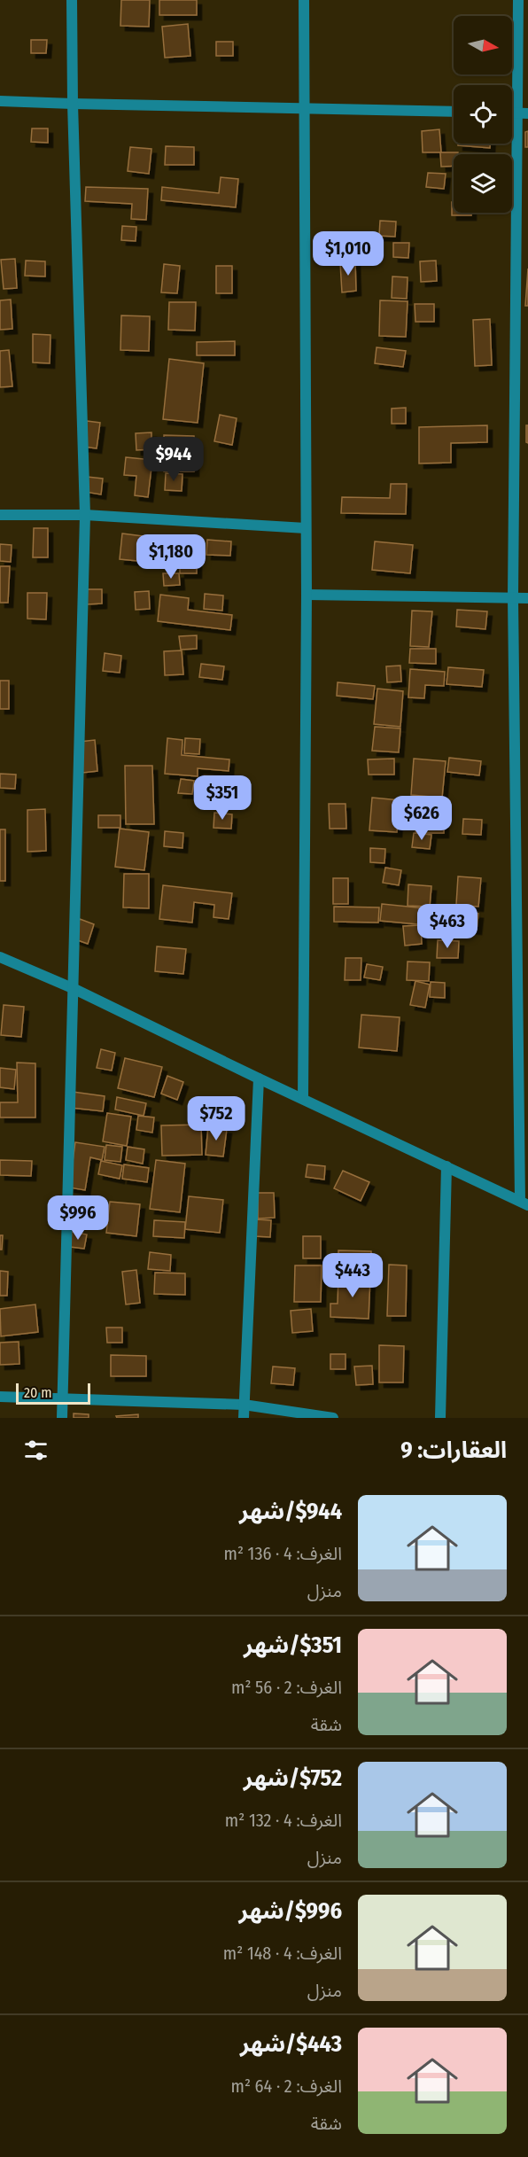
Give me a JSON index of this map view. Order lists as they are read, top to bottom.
{
  "scale_bar": "20 m",
  "north": "right",
  "page": {
    "price": [
      "$1,010",
      "$944",
      "$1,180",
      "$351",
      "$626",
      "$463",
      "$752",
      "$996",
      "$443"
    ],
    "scale": "20 m",
    "heading": "العقارات: 9",
    "list": [
      {
        "name": "$944/شهر",
        "note": "الغرف: 4 · 136 m² · منزل"
      },
      {
        "name": "$351/شهر",
        "note": "الغرف: 2 · 56 m² · شقة"
      },
      {
        "name": "$752/شهر",
        "note": "الغرف: 4 · 132 m² · منزل"
      },
      {
        "name": "$996/شهر",
        "note": "الغرف: 4 · 148 m² · منزل"
      },
      {
        "name": "$443/شهر",
        "note": "الغرف: 2 · 64 m² · شقة"
      }
    ]
  }
}
